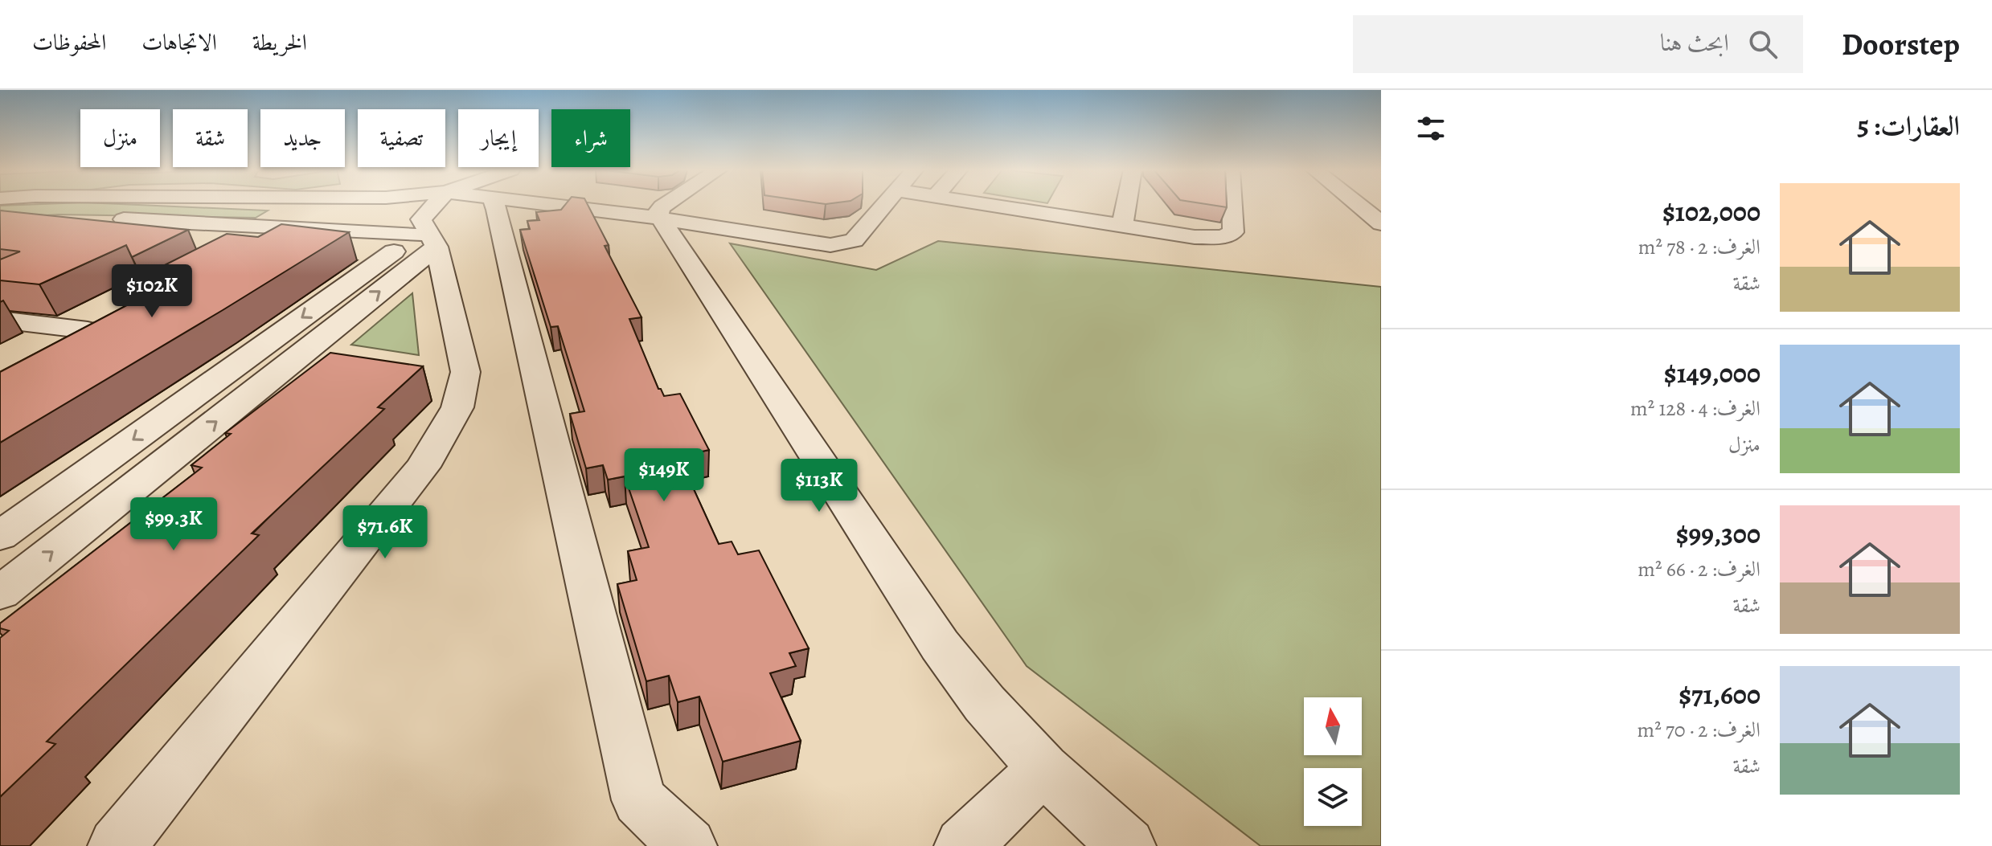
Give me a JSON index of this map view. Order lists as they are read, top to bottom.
{
  "north": "top",
  "page": {
    "header": "Doorstep",
    "search": "ابحث هنا",
    "nav": ["الخريطة", "الاتجاهات", "المحفوظات"],
    "heading": "العقارات: 5",
    "chip": [
      "شراء",
      "إيجار",
      "تصفية",
      "جديد",
      "شقة",
      "منزل"
    ],
    "list": [
      {
        "name": "$102,000",
        "note": "الغرف: 2 · 78 m² · شقة"
      },
      {
        "name": "$149,000",
        "note": "الغرف: 4 · 128 m² · منزل"
      },
      {
        "name": "$99,300",
        "note": "الغرف: 2 · 66 m² · شقة"
      },
      {
        "name": "$71,600",
        "note": "الغرف: 2 · 70 m² · شقة"
      }
    ],
    "price": [
      "$102K",
      "$149K",
      "$113K",
      "$99.3K",
      "$71.6K"
    ]
  }
}
